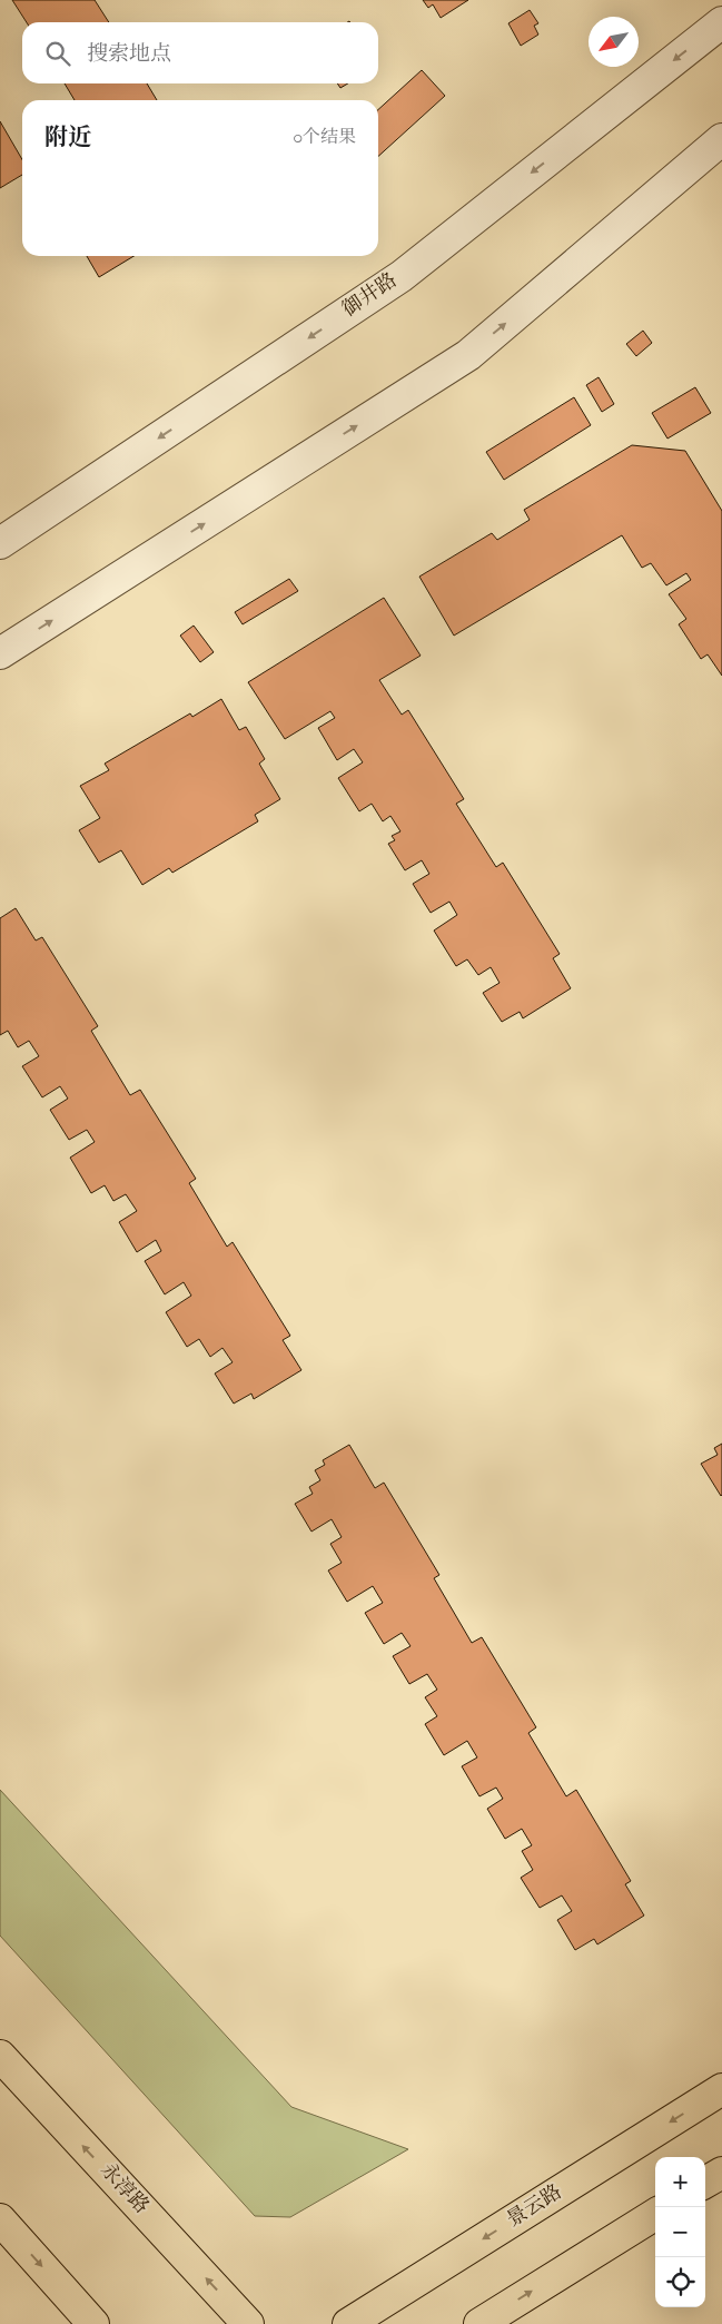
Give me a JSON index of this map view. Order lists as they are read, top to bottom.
{
  "streets": {
    "main road": ["永淳路", "景云路"],
    "street": ["御井路"]
  },
  "north": "bottom left",
  "page": {
    "search": "搜索地点",
    "heading": ["附近", "0个结果"],
    "map_buttons": ["+", "−"]
  }
}
